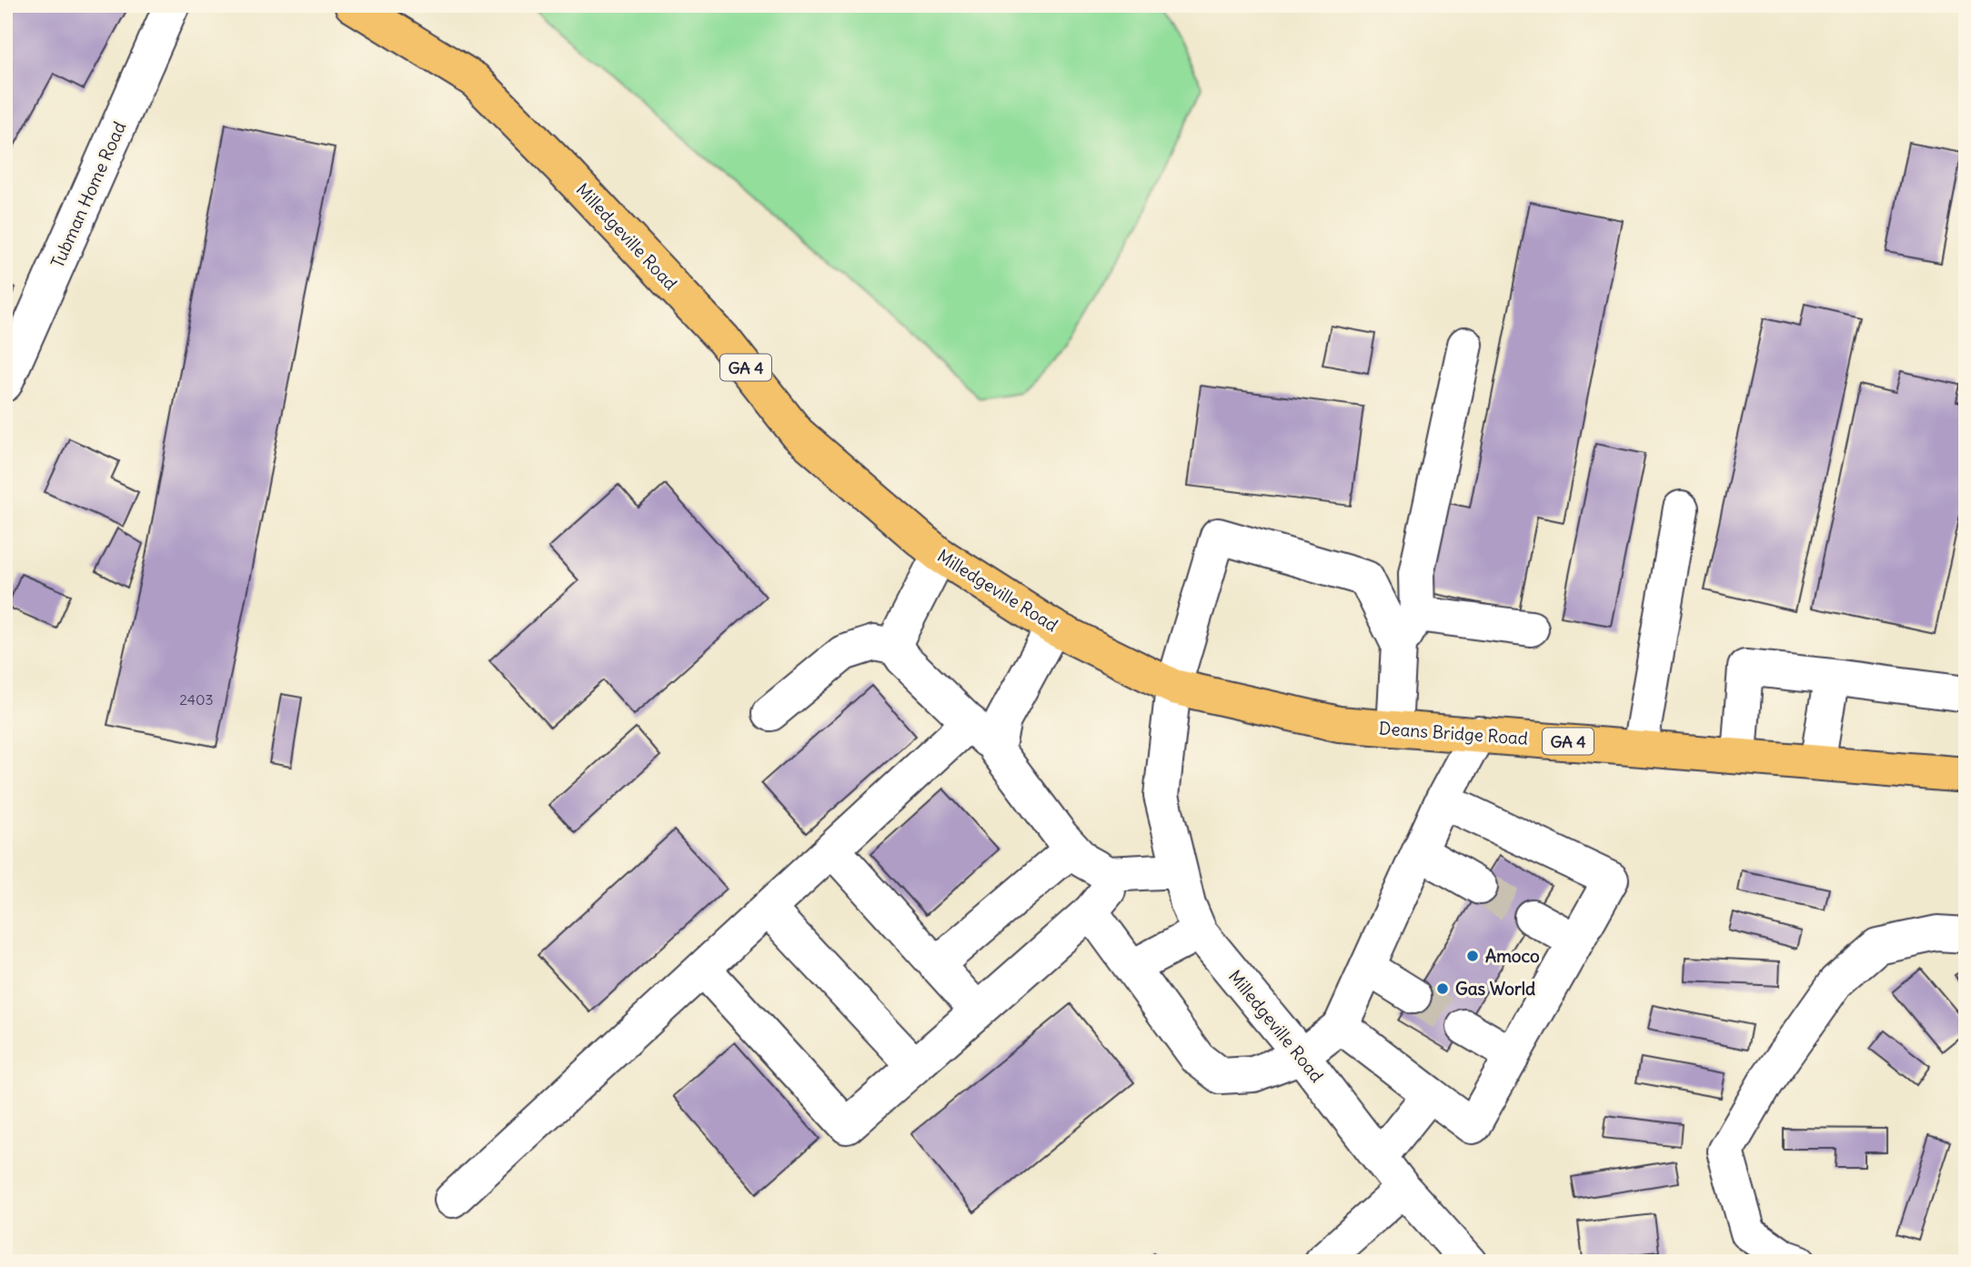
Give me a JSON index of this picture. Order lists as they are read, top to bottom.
{
  "streets": {
    "main road": ["Milledgeville Road", "GA 4", "Deans Bridge Road"],
    "street": ["Tubman Home Road"]
  },
  "crossings": [
    ["Milledgeville Road", "Deans Bridge Road"]
  ],
  "places": ["Amoco", "Gas World"],
  "house_numbers": ["2403"]
}
